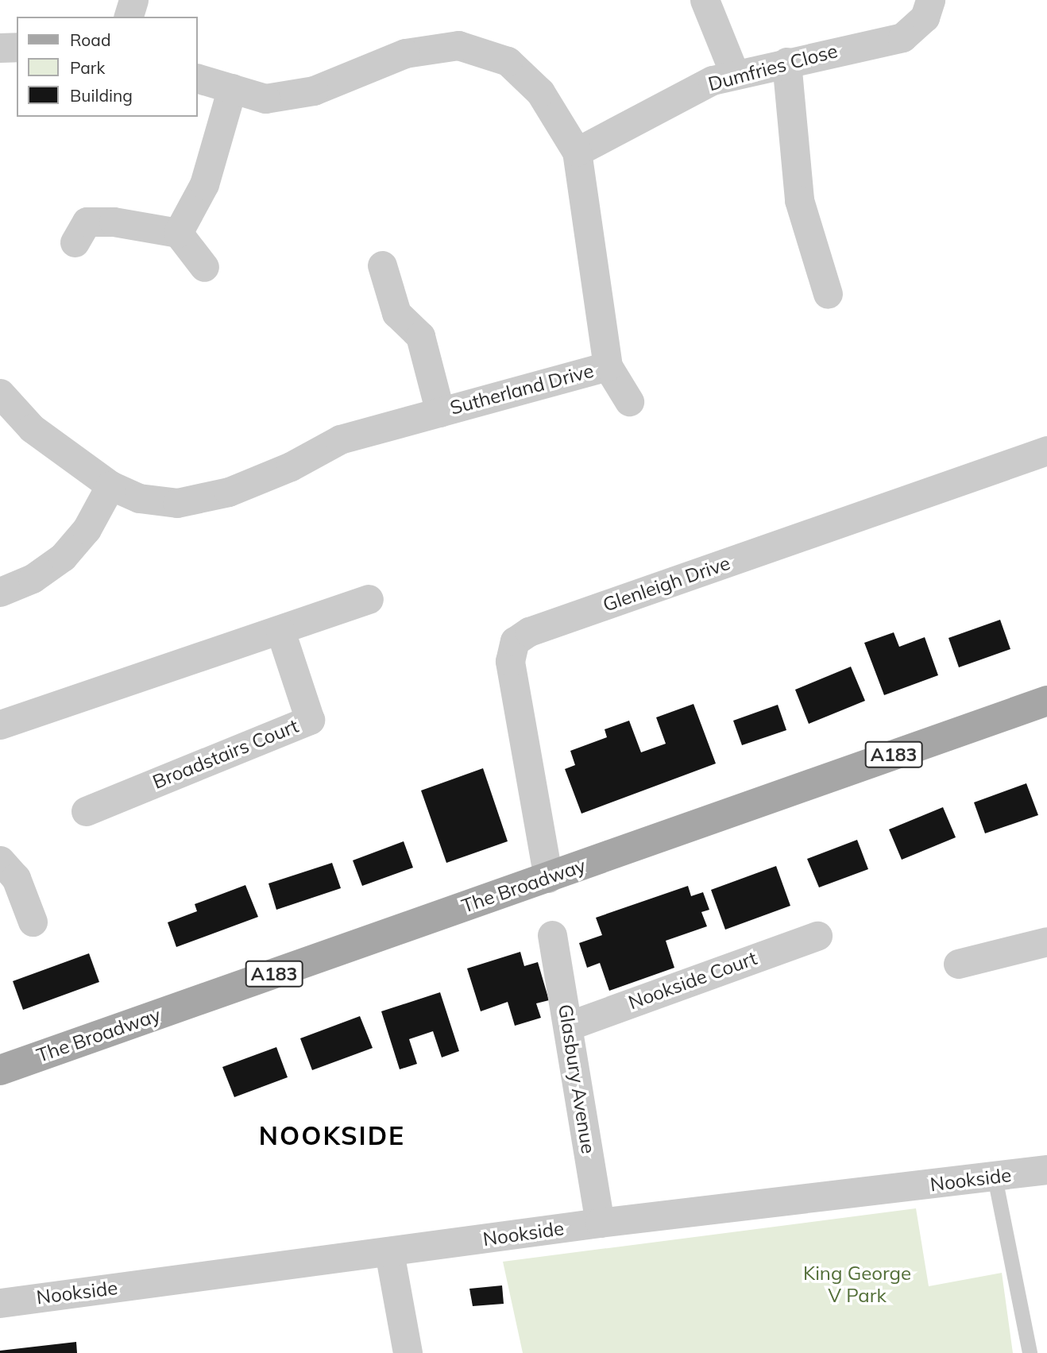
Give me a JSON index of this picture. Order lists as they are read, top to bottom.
{
  "streets": {
    "main road": ["A183", "The Broadway"],
    "street": [
      "Dumfries Close",
      "Sutherland Drive",
      "Glenleigh Drive",
      "Broadstairs Court",
      "Nookside Court",
      "Glasbury Avenue",
      "Nookside"
    ]
  },
  "crossings": [
    ["Dumfries Close", "Sutherland Drive"],
    ["Glenleigh Drive", "The Broadway"],
    ["Nookside Court", "Glasbury Avenue"],
    ["Glasbury Avenue", "Nookside"]
  ],
  "districts": ["NOOKSIDE"],
  "parks": ["King George V Park"],
  "legend": ["Road", "Park", "Building"]
}
